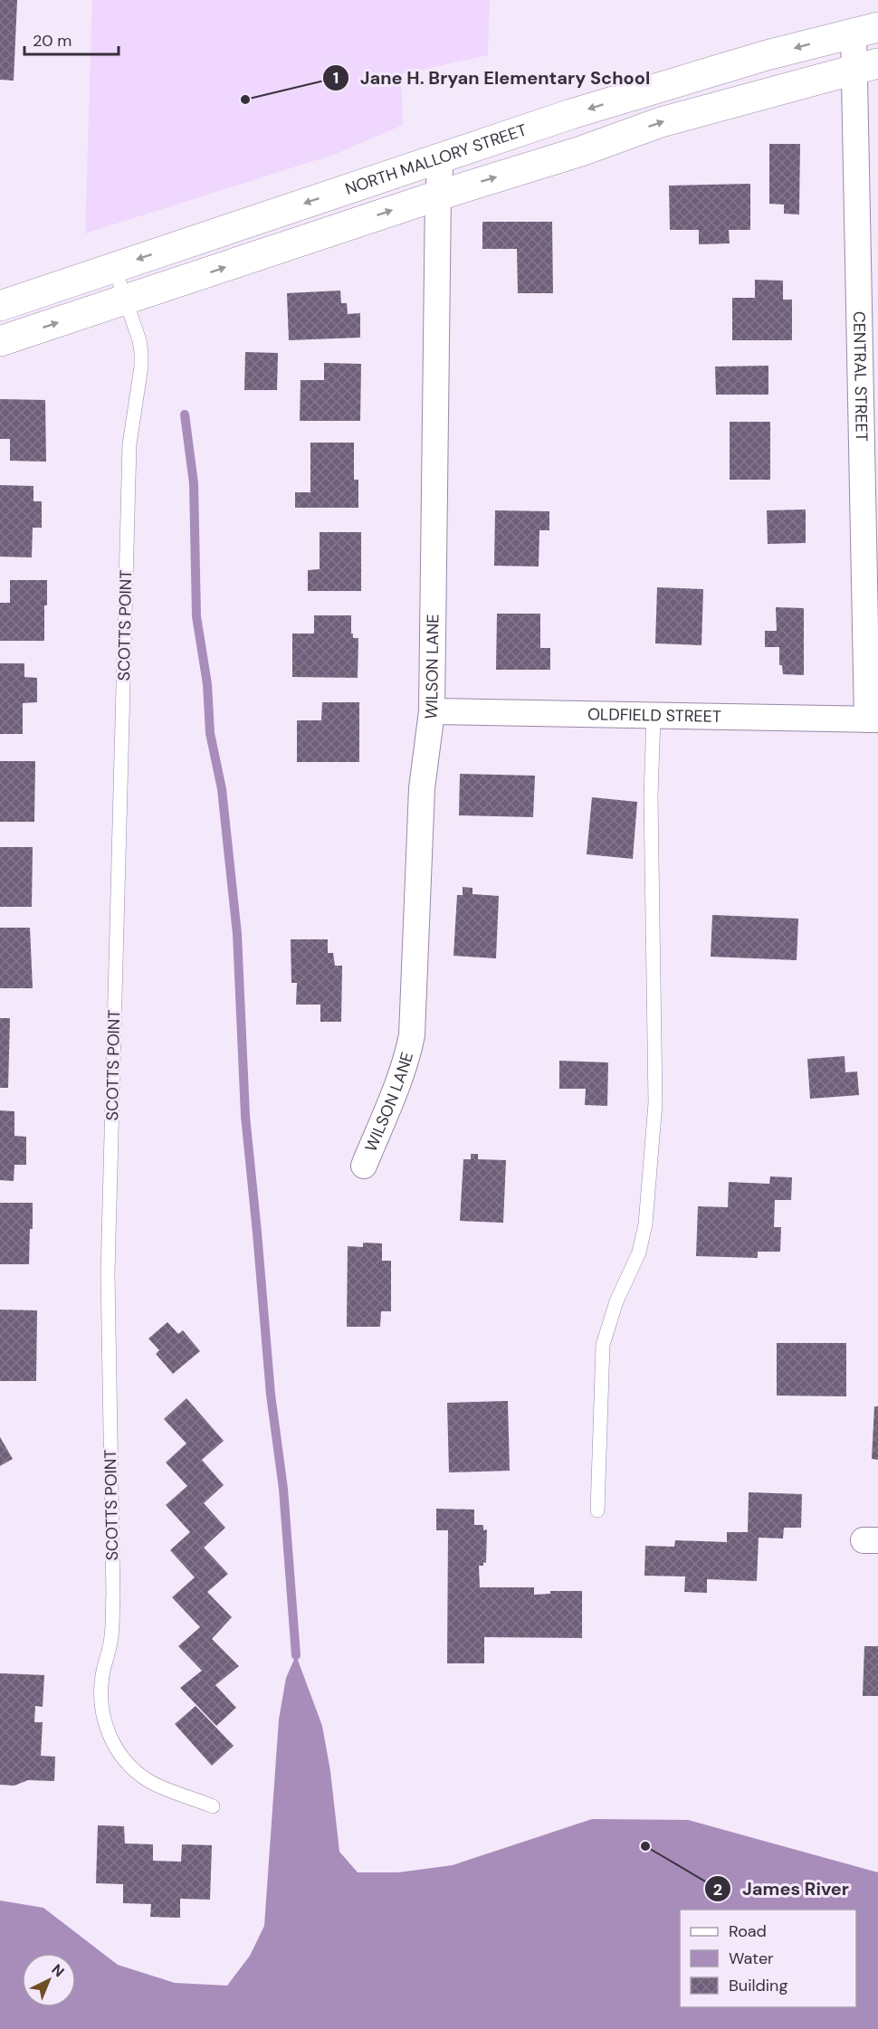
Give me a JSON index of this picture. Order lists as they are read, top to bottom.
{
  "streets": {
    "main road": ["NORTH MALLORY STREET"],
    "street": ["CENTRAL STREET", "WILSON LANE", "OLDFIELD STREET"],
    "lane": ["SCOTTS POINT"]
  },
  "crossings": [
    ["NORTH MALLORY STREET", "CENTRAL STREET"],
    ["NORTH MALLORY STREET", "SCOTTS POINT"],
    ["NORTH MALLORY STREET", "WILSON LANE"],
    ["CENTRAL STREET", "OLDFIELD STREET"],
    ["WILSON LANE", "OLDFIELD STREET"]
  ],
  "places": ["Jane H. Bryan Elementary School", "James River"],
  "legend": ["Road", "Water", "Building"],
  "scale_bar": "20 m",
  "north": "top right"
}
